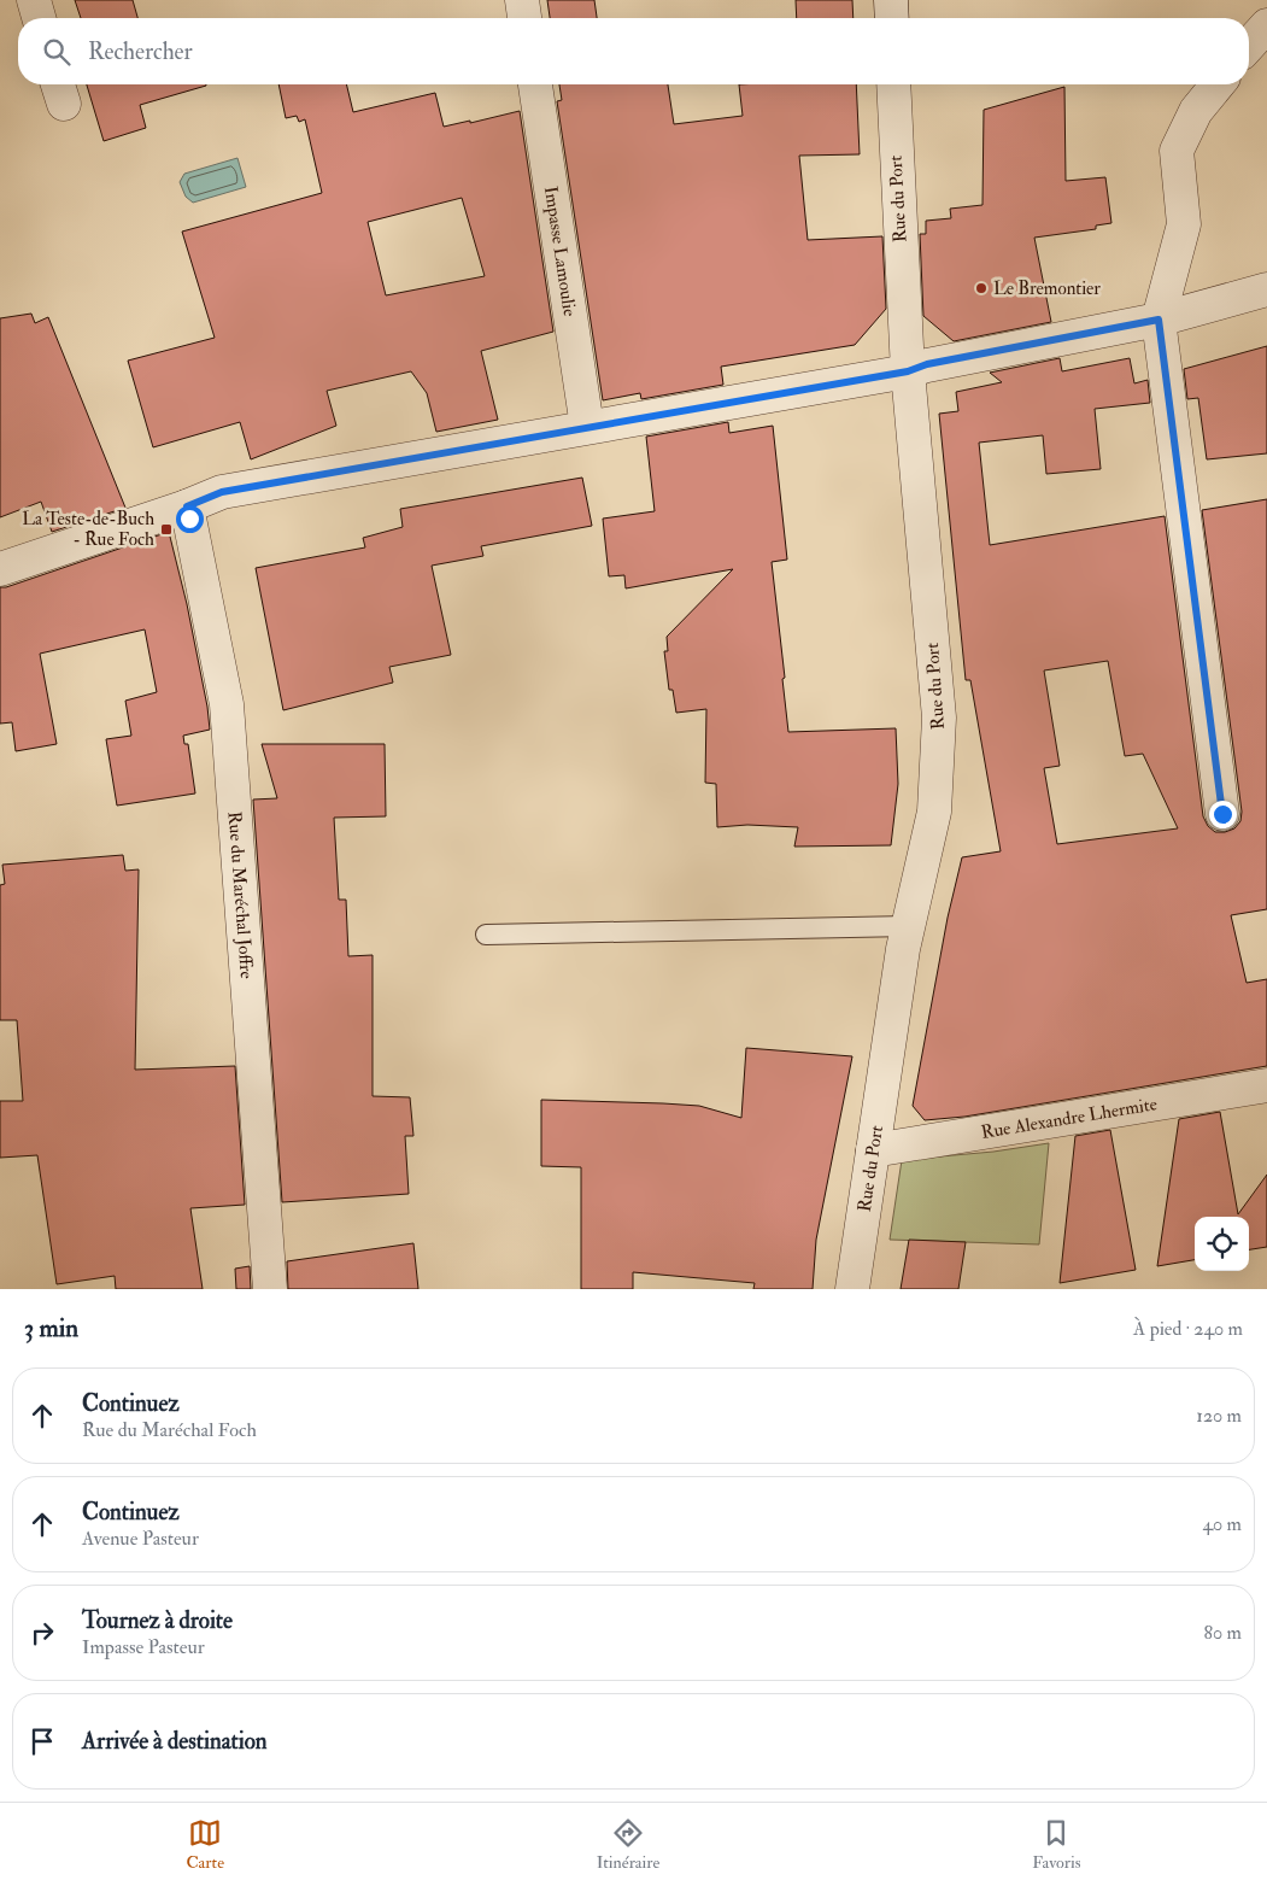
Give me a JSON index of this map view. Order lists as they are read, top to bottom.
{
  "streets": {
    "street": [
      "Rue du Port",
      "Impasse Lamoulie",
      "Rue du Maréchal Joffre",
      "Rue Alexandre Lhermite"
    ]
  },
  "crossings": [
    ["Rue du Port", "Rue Alexandre Lhermite"]
  ],
  "places": {
    "other": ["Le Bremontier"],
    "transit": ["La Teste-de-Buch - Rue Foch"]
  },
  "page": {
    "search": "Rechercher",
    "heading": ["3 min", "À pied · 240 m"],
    "list": [
      ["Continuez", "Rue du Maréchal Foch", "120 m"],
      ["Continuez", "Avenue Pasteur", "40 m"],
      ["Tournez à droite", "Impasse Pasteur", "80 m"],
      "Arrivée à destination"
    ],
    "nav": ["Carte", "Itinéraire", "Favoris"]
  }
}
